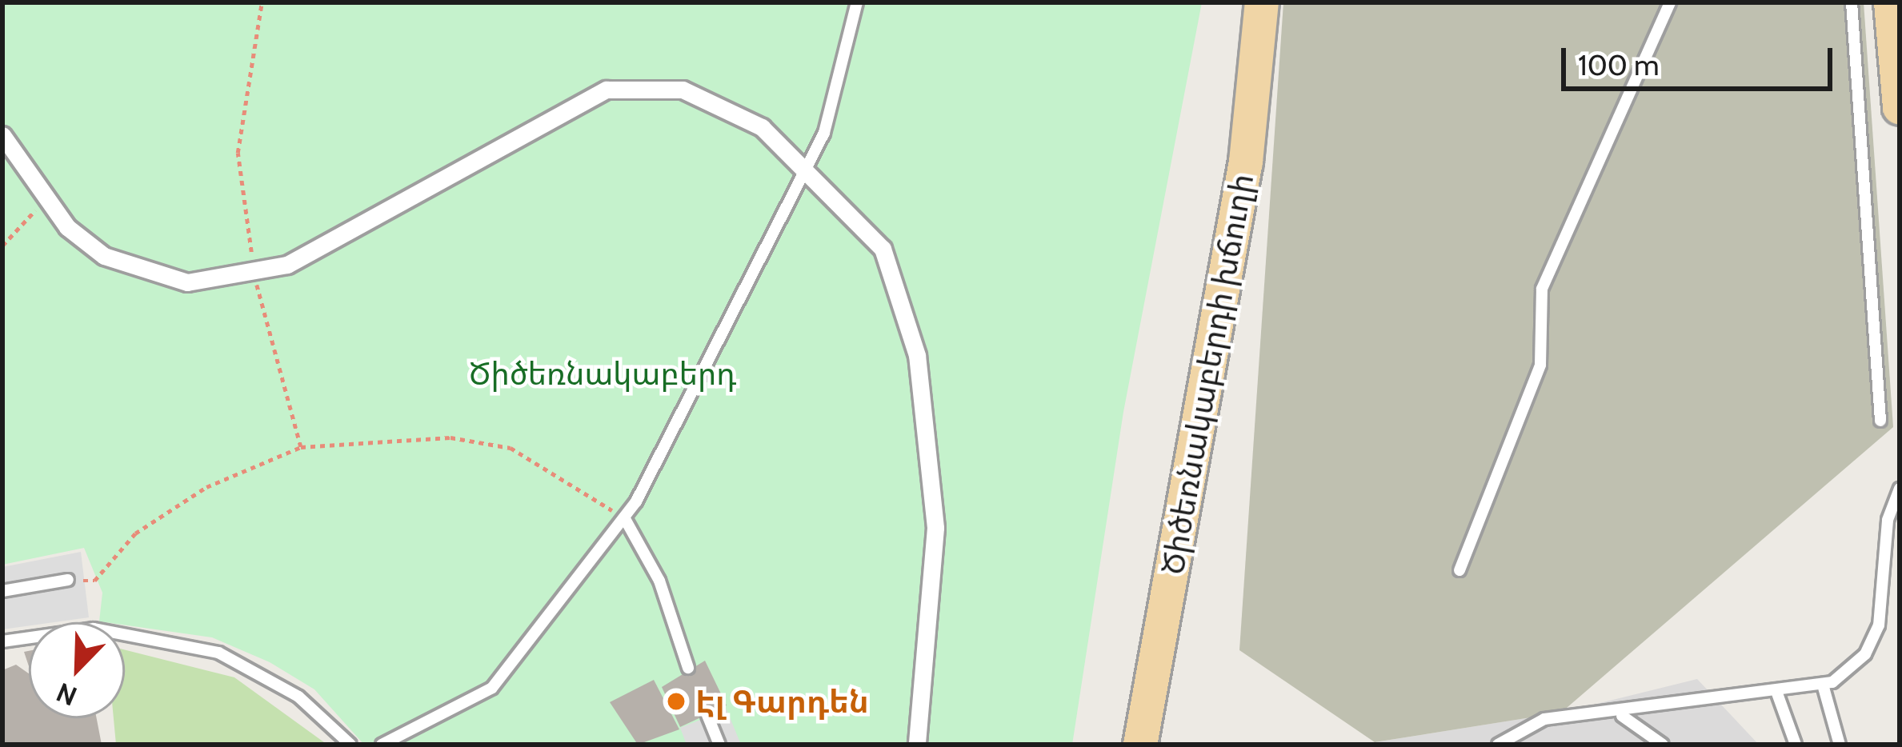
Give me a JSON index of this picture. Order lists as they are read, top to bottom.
{
  "streets": {
    "main road": ["Ծիծեռնակաբերդի խճուղի"]
  },
  "parks": ["Ծիծեռնակաբերդ"],
  "places": ["Էլ Գարդեն"],
  "scale_bar": "100 m",
  "north": "bottom left"
}
